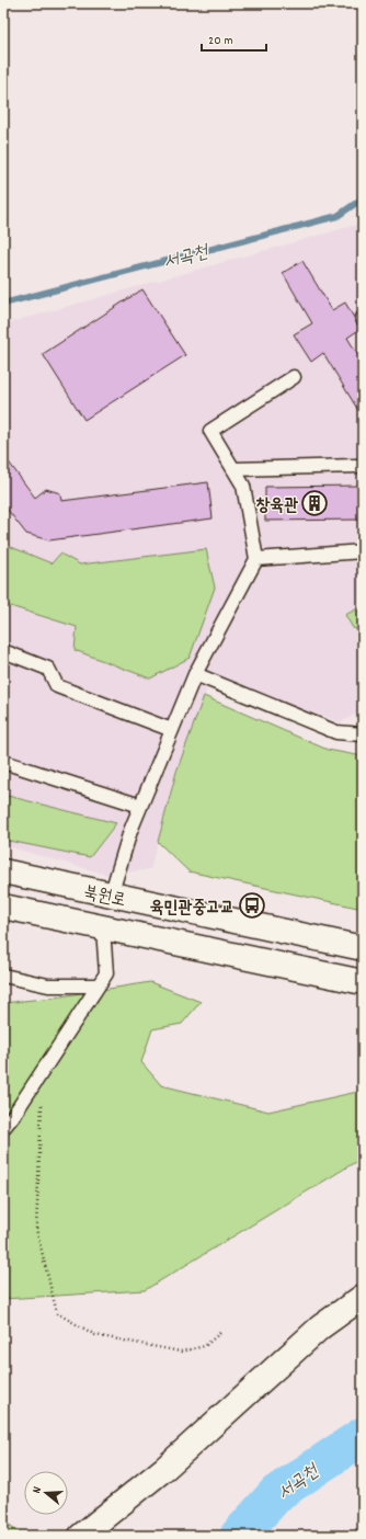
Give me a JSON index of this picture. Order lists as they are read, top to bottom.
{
  "streets": {
    "street": ["북원로"]
  },
  "water": ["서곡천"],
  "places": {
    "building": ["창육관"],
    "bus stop": ["육민관중고교"]
  },
  "scale_bar": "20 m",
  "north": "left"
}
